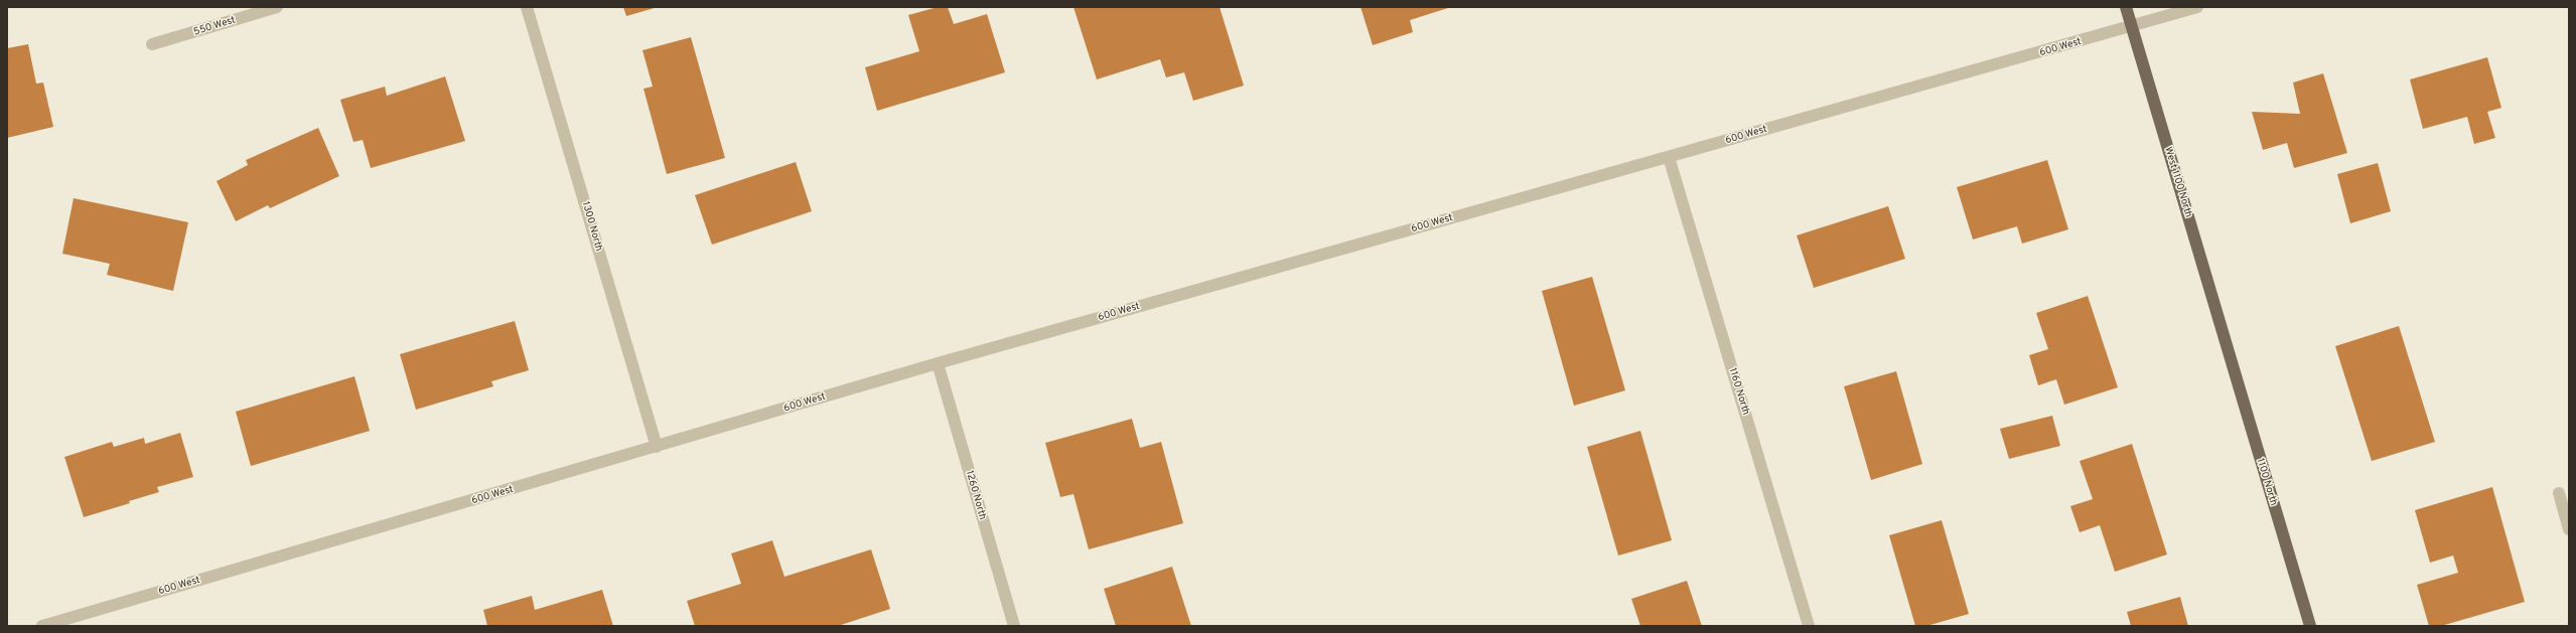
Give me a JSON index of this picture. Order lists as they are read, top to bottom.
{
  "streets": {
    "main road": ["West 1100 North", "1100 North"],
    "street": [
      "550 West",
      "600 West",
      "1300 North",
      "1160 North",
      "1260 North"
    ]
  },
  "crossings": [
    ["600 West", "West 1100 North"],
    ["600 West", "1300 North"],
    ["600 West", "1160 North"],
    ["600 West", "1260 North"],
    ["West 1100 North", "1100 North"]
  ]
}
